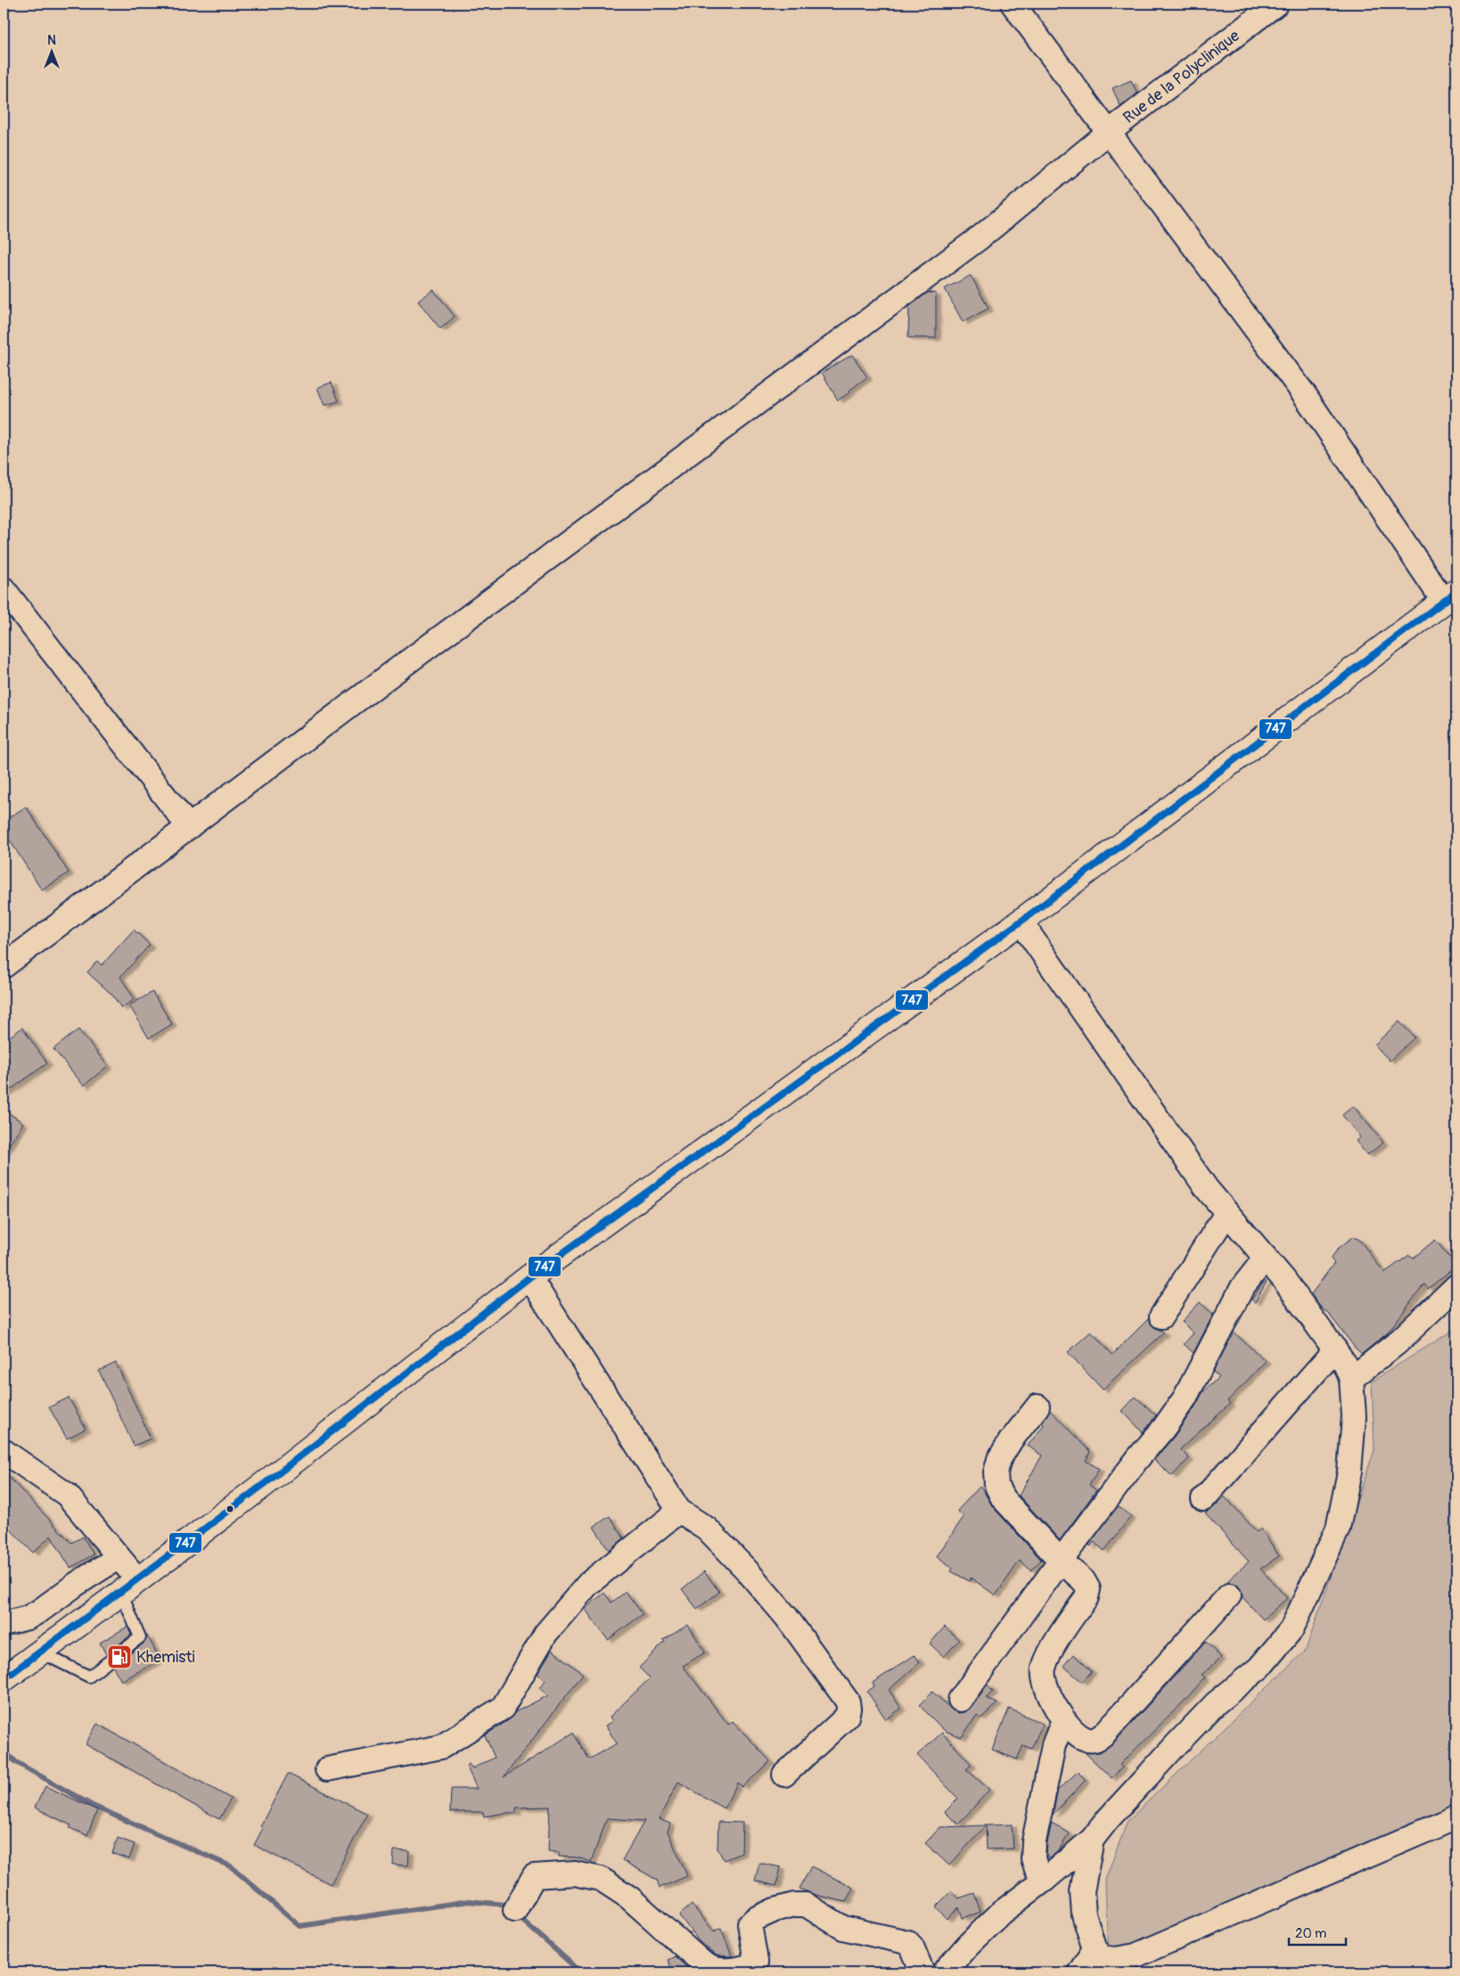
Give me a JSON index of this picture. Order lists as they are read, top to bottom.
{
  "streets": {
    "street": ["Rue de la Polyclinique"]
  },
  "places": {
    "fuel station": ["Khemisti"]
  },
  "lines": ["transit line 747"],
  "scale_bar": "20 m",
  "north": "top"
}
